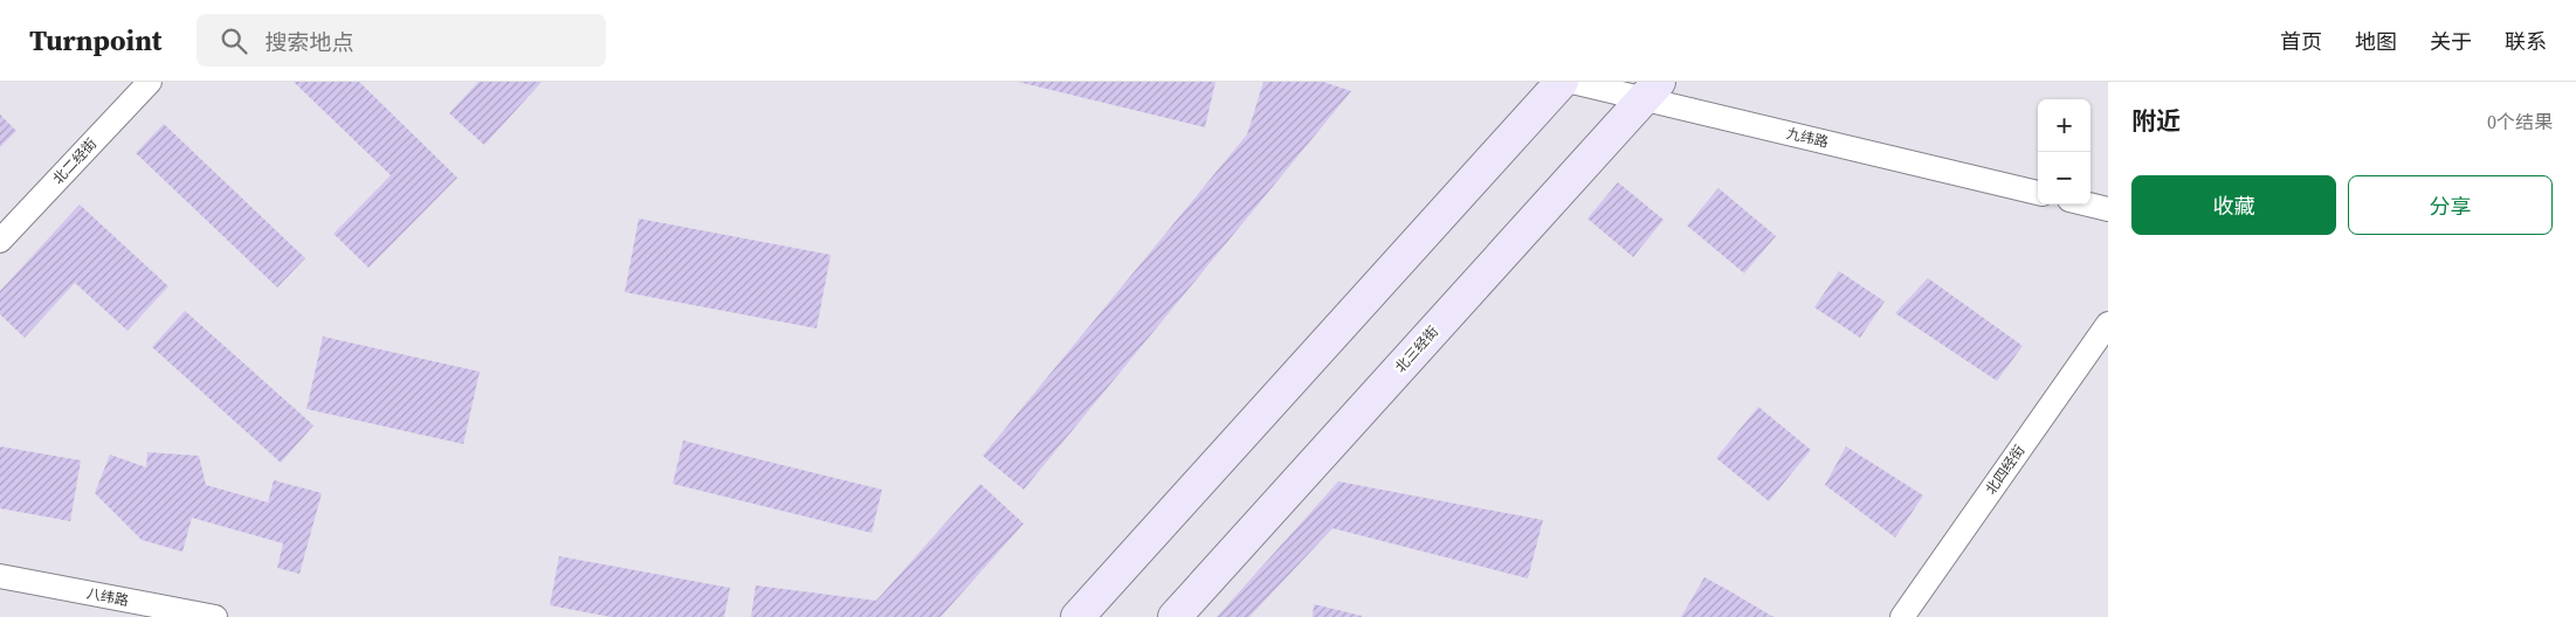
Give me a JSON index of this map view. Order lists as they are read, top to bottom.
{
  "streets": {
    "main road": ["北三经街"],
    "street": [
      "九纬路",
      "北二经街",
      "北四经街",
      "八纬路"
    ]
  },
  "crossings": [
    ["九纬路", "北三经街"]
  ],
  "page": {
    "header": "Turnpoint",
    "search": "搜索地点",
    "nav": [
      "首页",
      "地图",
      "关于",
      "联系"
    ],
    "heading": ["附近", "0个结果"],
    "map_buttons": ["+", "−"],
    "buttons": ["收藏", "分享"]
  }
}
